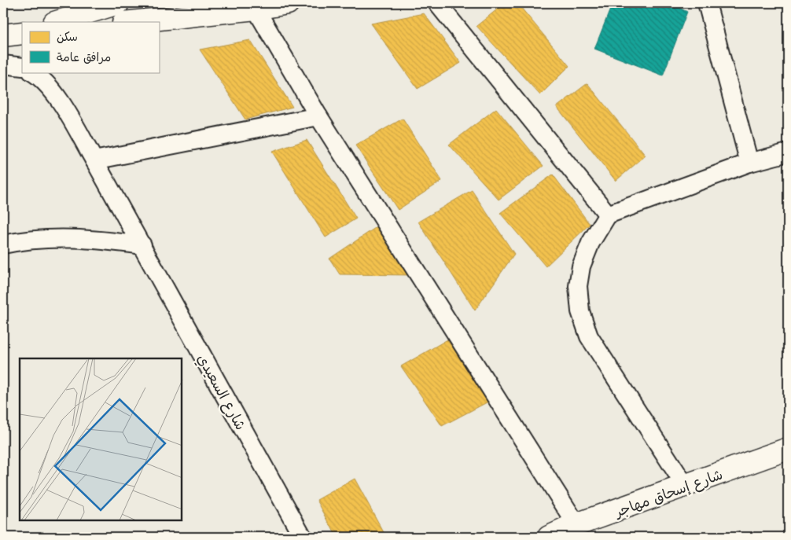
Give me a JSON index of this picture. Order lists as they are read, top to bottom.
{
  "streets": {
    "main road": ["شارع إسحاق مهاجر"],
    "street": ["شارع السعيدي"]
  },
  "legend": ["سكن", "مرافق عامة"]
}
